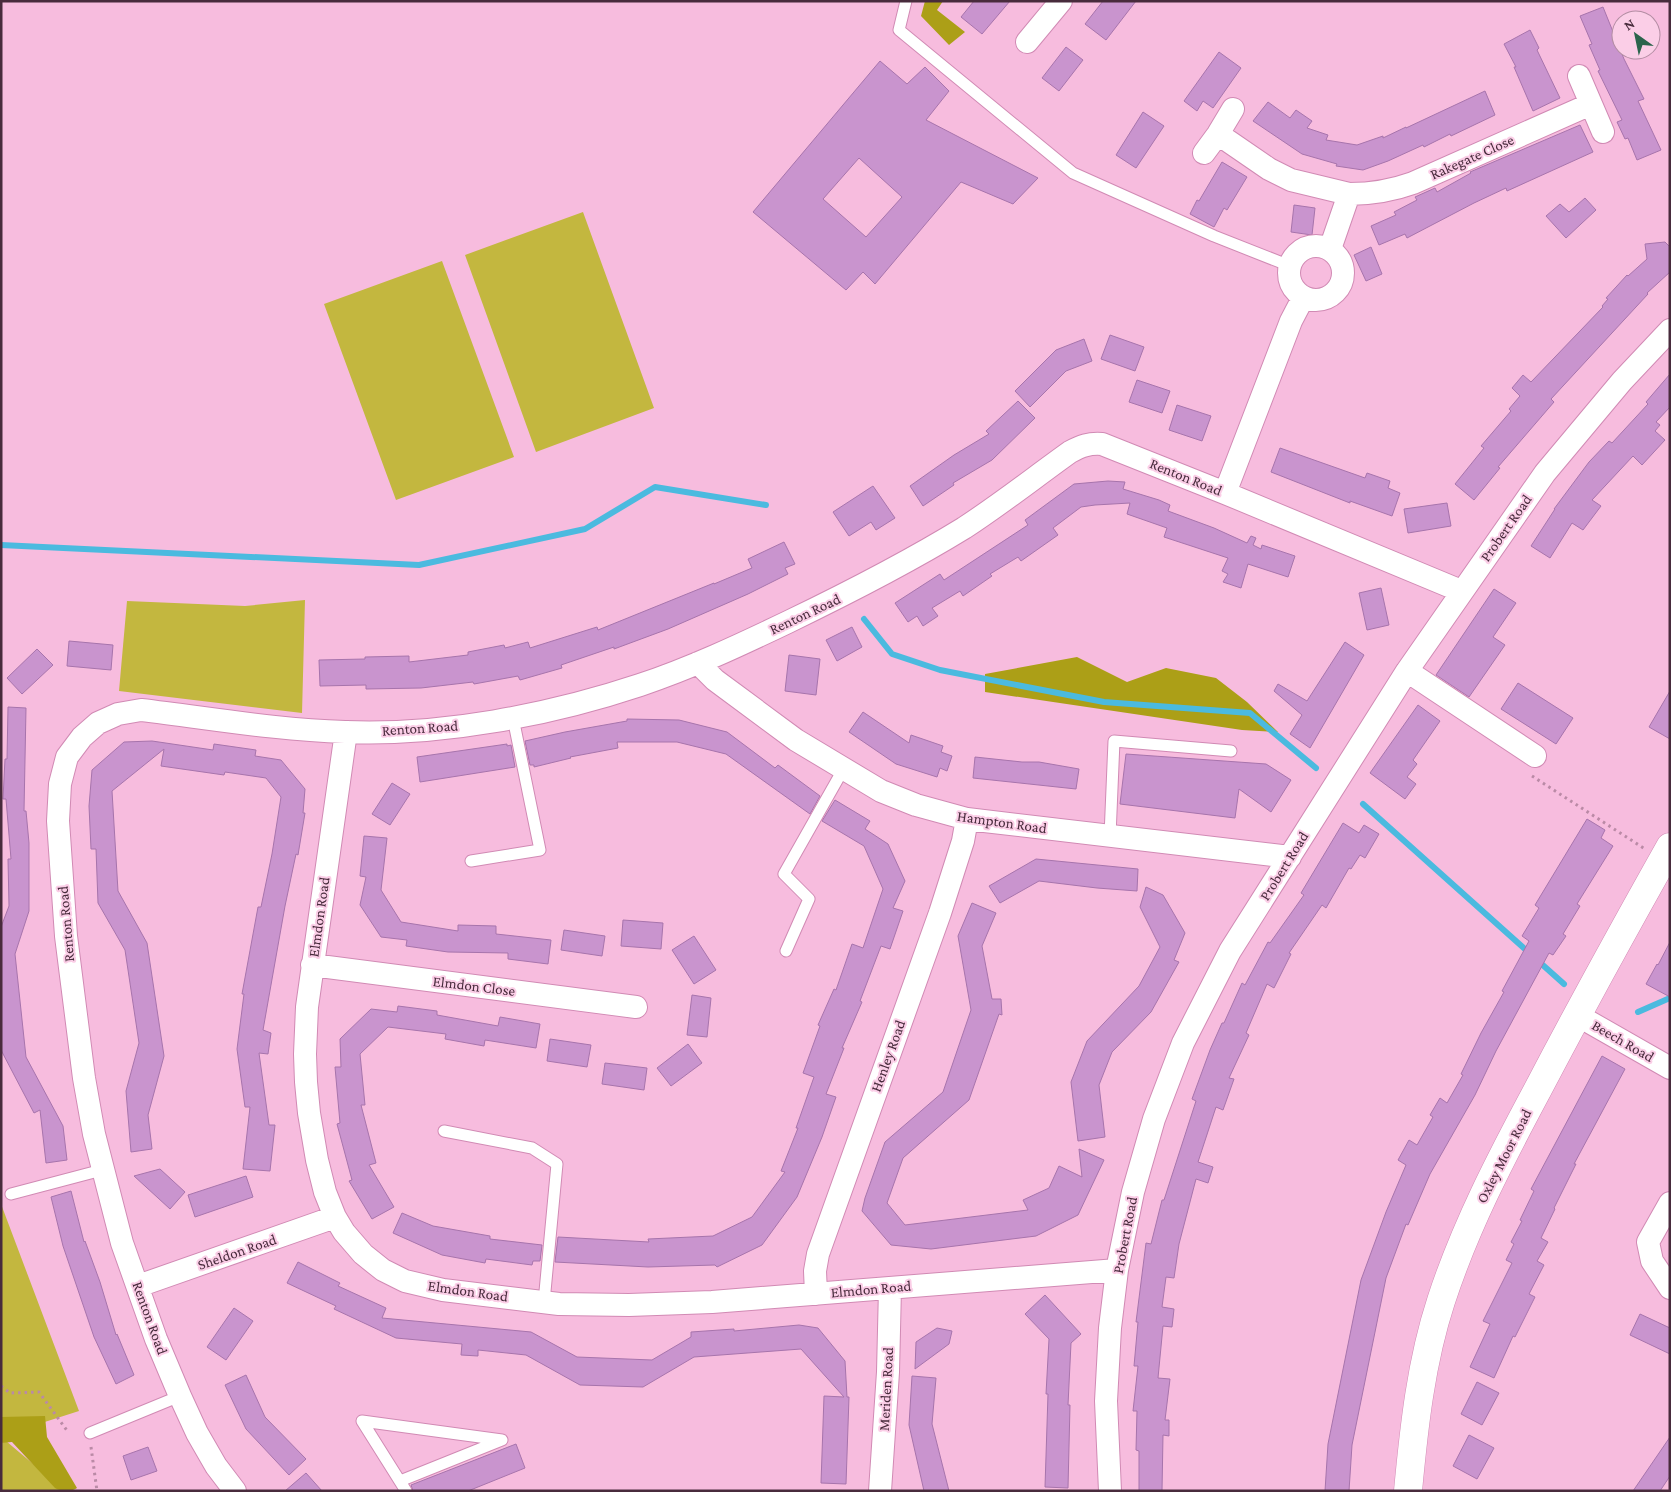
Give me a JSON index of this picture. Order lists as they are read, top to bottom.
{
  "streets": {
    "street": [
      "Rakegate Close",
      "Renton Road",
      "Probert Road",
      "Hampton Road",
      "Elmdon Road",
      "Elmdon Close",
      "Beech Road",
      "Henley Road",
      "Oxley Moor Road",
      "Sheldon Road",
      "Meriden Road"
    ]
  },
  "crossings": [
    ["Renton Road", "Probert Road"],
    ["Renton Road", "Hampton Road"],
    ["Renton Road", "Elmdon Road"],
    ["Renton Road", "Sheldon Road"],
    ["Probert Road", "Hampton Road"],
    ["Probert Road", "Elmdon Road"],
    ["Hampton Road", "Henley Road"],
    ["Elmdon Road", "Elmdon Close"],
    ["Elmdon Road", "Henley Road"],
    ["Elmdon Road", "Sheldon Road"],
    ["Elmdon Road", "Meriden Road"],
    ["Beech Road", "Oxley Moor Road"]
  ],
  "north": "top left"
}
